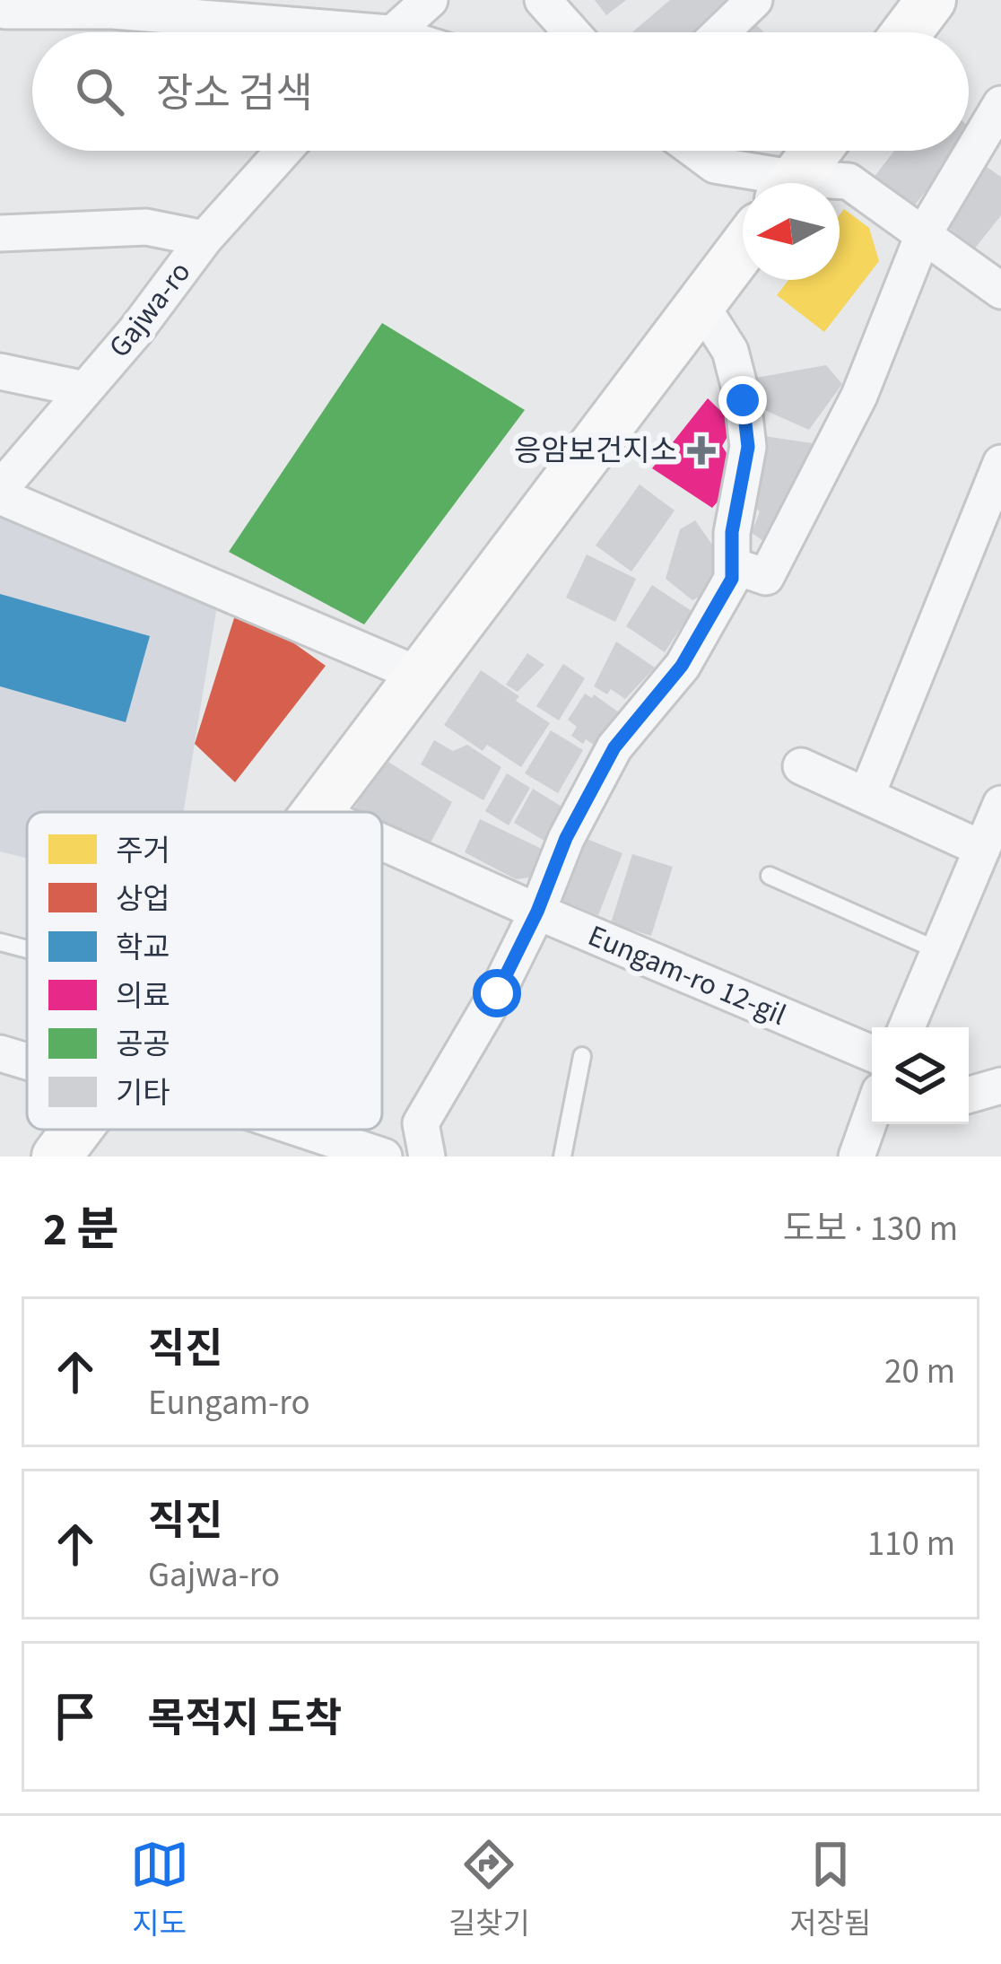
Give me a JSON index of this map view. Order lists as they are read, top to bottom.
{
  "streets": {
    "street": ["Gajwa-ro", "Eungam-ro 12-gil"]
  },
  "places": {
    "health": ["응암보건지소"]
  },
  "legend": [
    "주거",
    "상업",
    "학교",
    "의료",
    "공공",
    "기타"
  ],
  "north": "left",
  "page": {
    "search": "장소 검색",
    "heading": ["2 분", "도보 · 130 m"],
    "list": [
      ["직진", "Eungam-ro", "20 m"],
      ["직진", "Gajwa-ro", "110 m"],
      "목적지 도착"
    ],
    "nav": ["지도", "길찾기", "저장됨"]
  }
}
